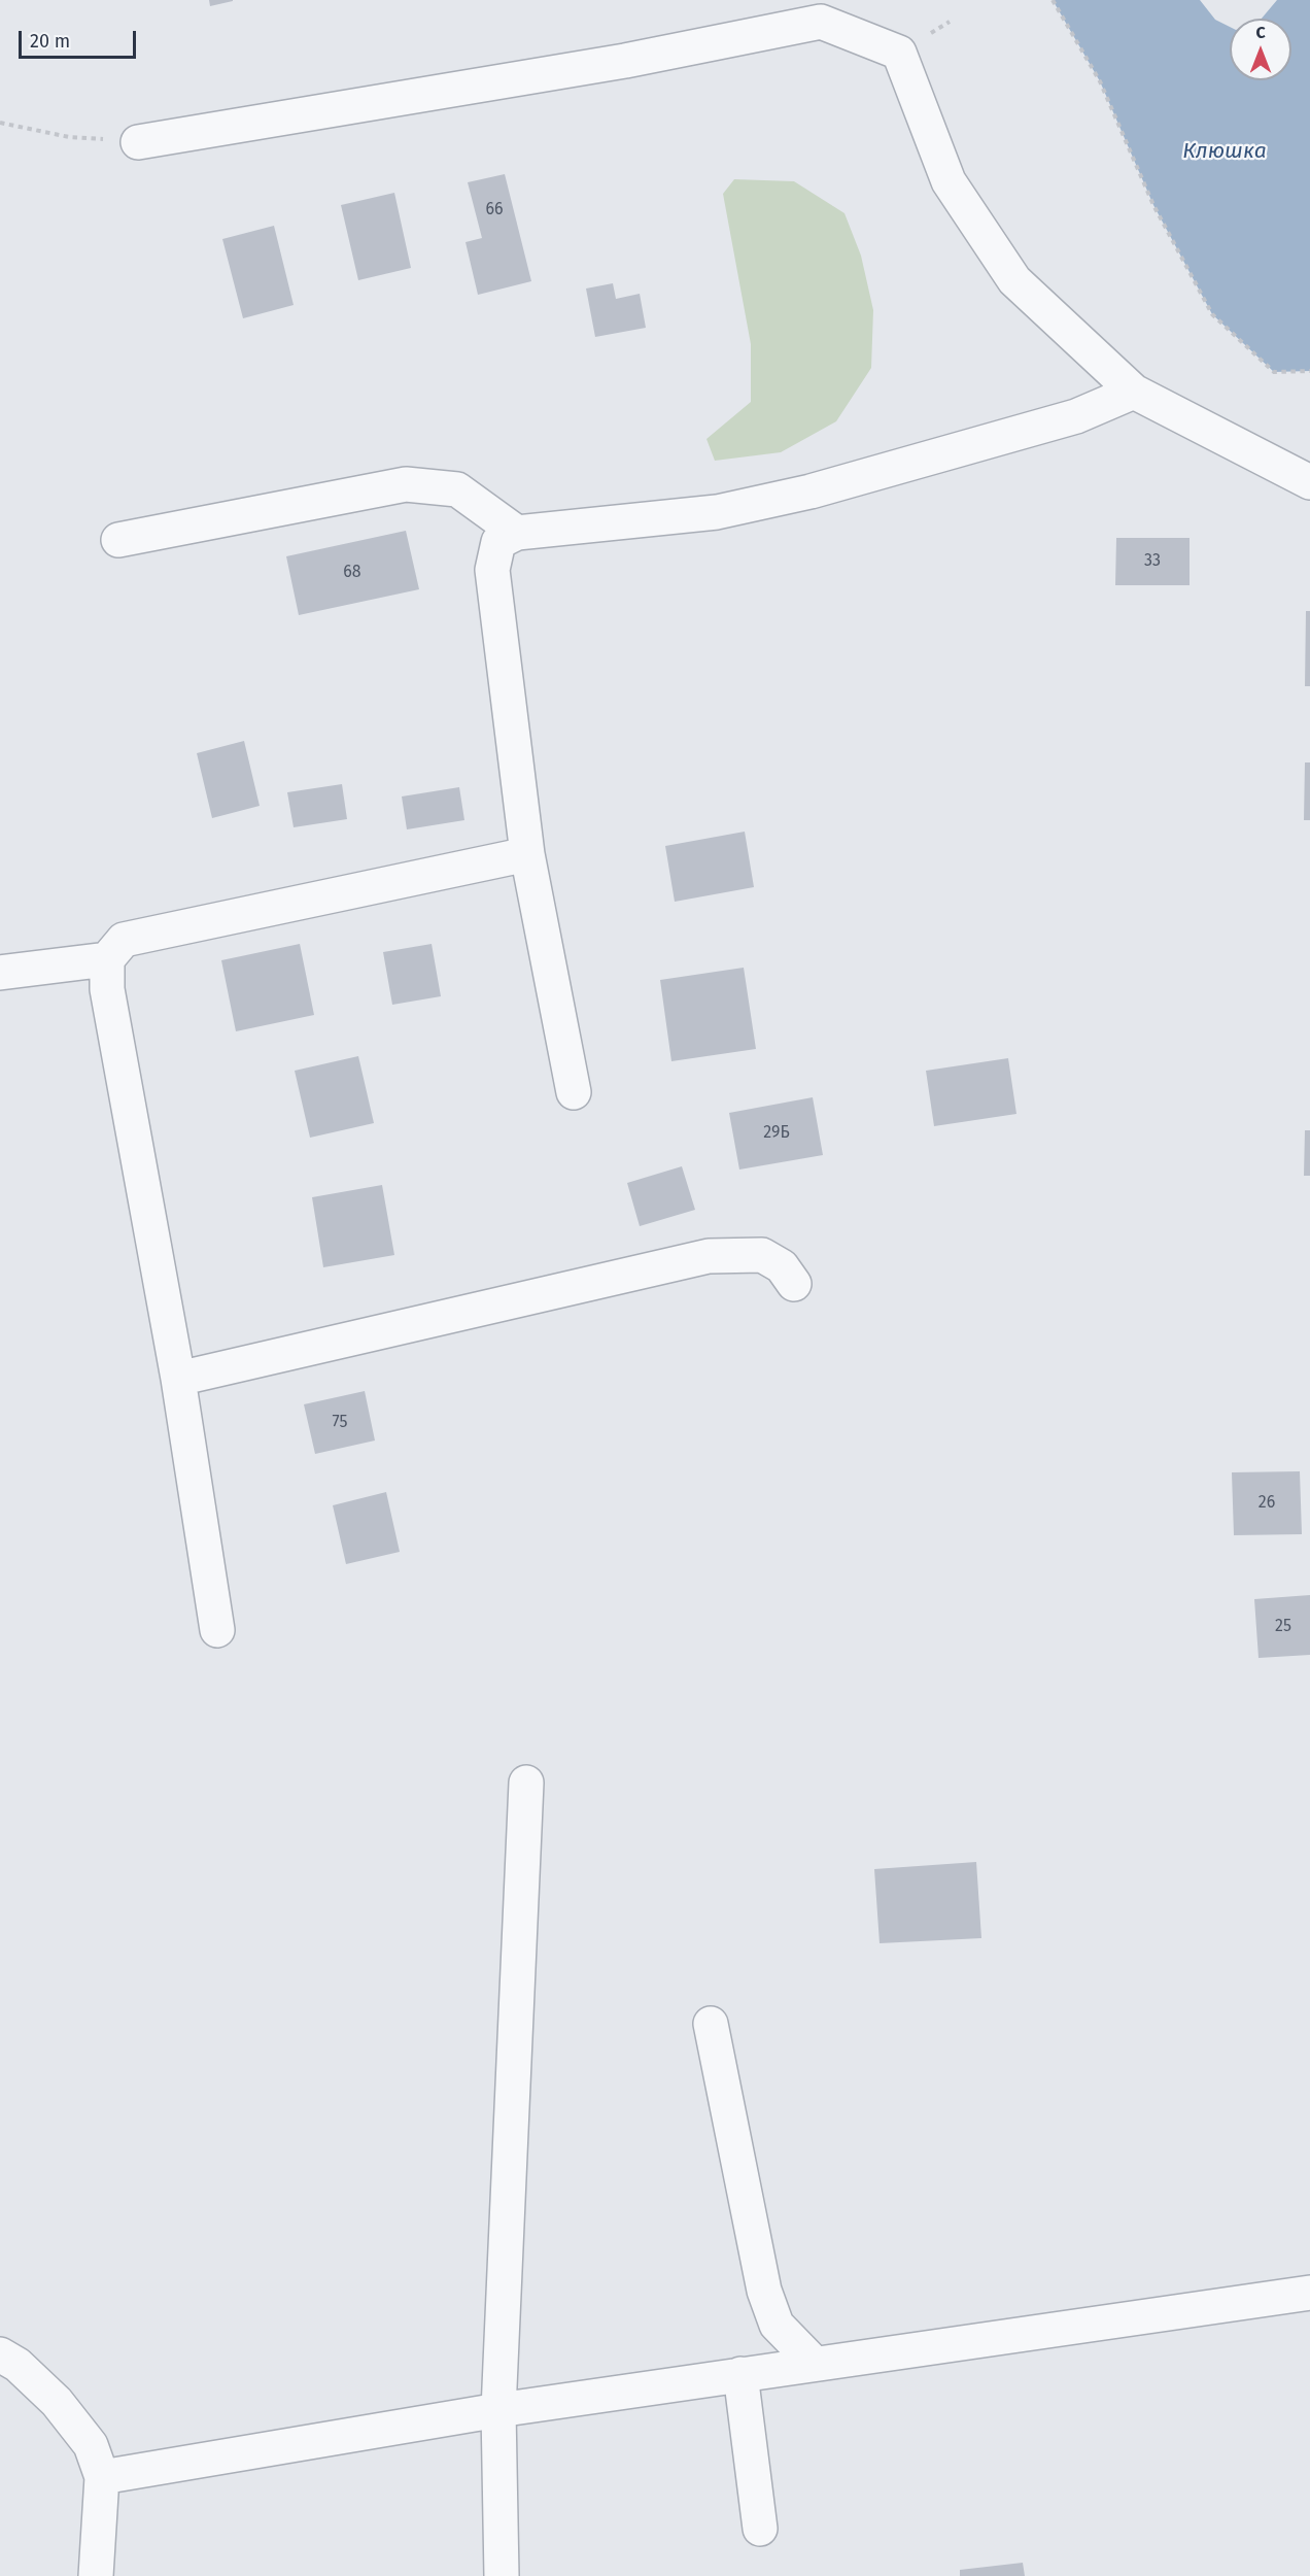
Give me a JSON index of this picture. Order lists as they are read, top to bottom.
{
  "water": ["Клюшка"],
  "house_numbers": [
    "66",
    "33",
    "68",
    "29Б",
    "75",
    "26",
    "25"
  ],
  "scale_bar": "20 m",
  "north": "top"
}
